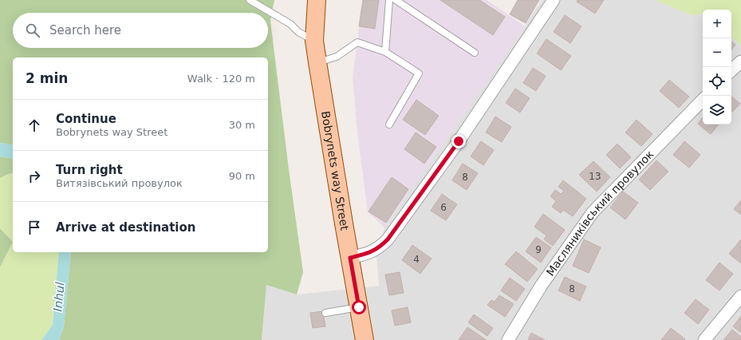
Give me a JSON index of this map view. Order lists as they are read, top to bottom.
{
  "streets": {
    "main road": ["Bobrynets way Street"],
    "street": ["Масляниківський провулок"]
  },
  "water": ["Inhul"],
  "house_numbers": [
    "13",
    "8",
    "6",
    "9",
    "4",
    "8"
  ],
  "page": {
    "map_buttons": ["+", "−"],
    "search": "Search here",
    "heading": ["2 min", "Walk · 120 m"],
    "list": [
      ["Continue", "Bobrynets way Street", "30 m"],
      ["Turn right", "Витязівський провулок", "90 m"],
      "Arrive at destination"
    ]
  }
}
